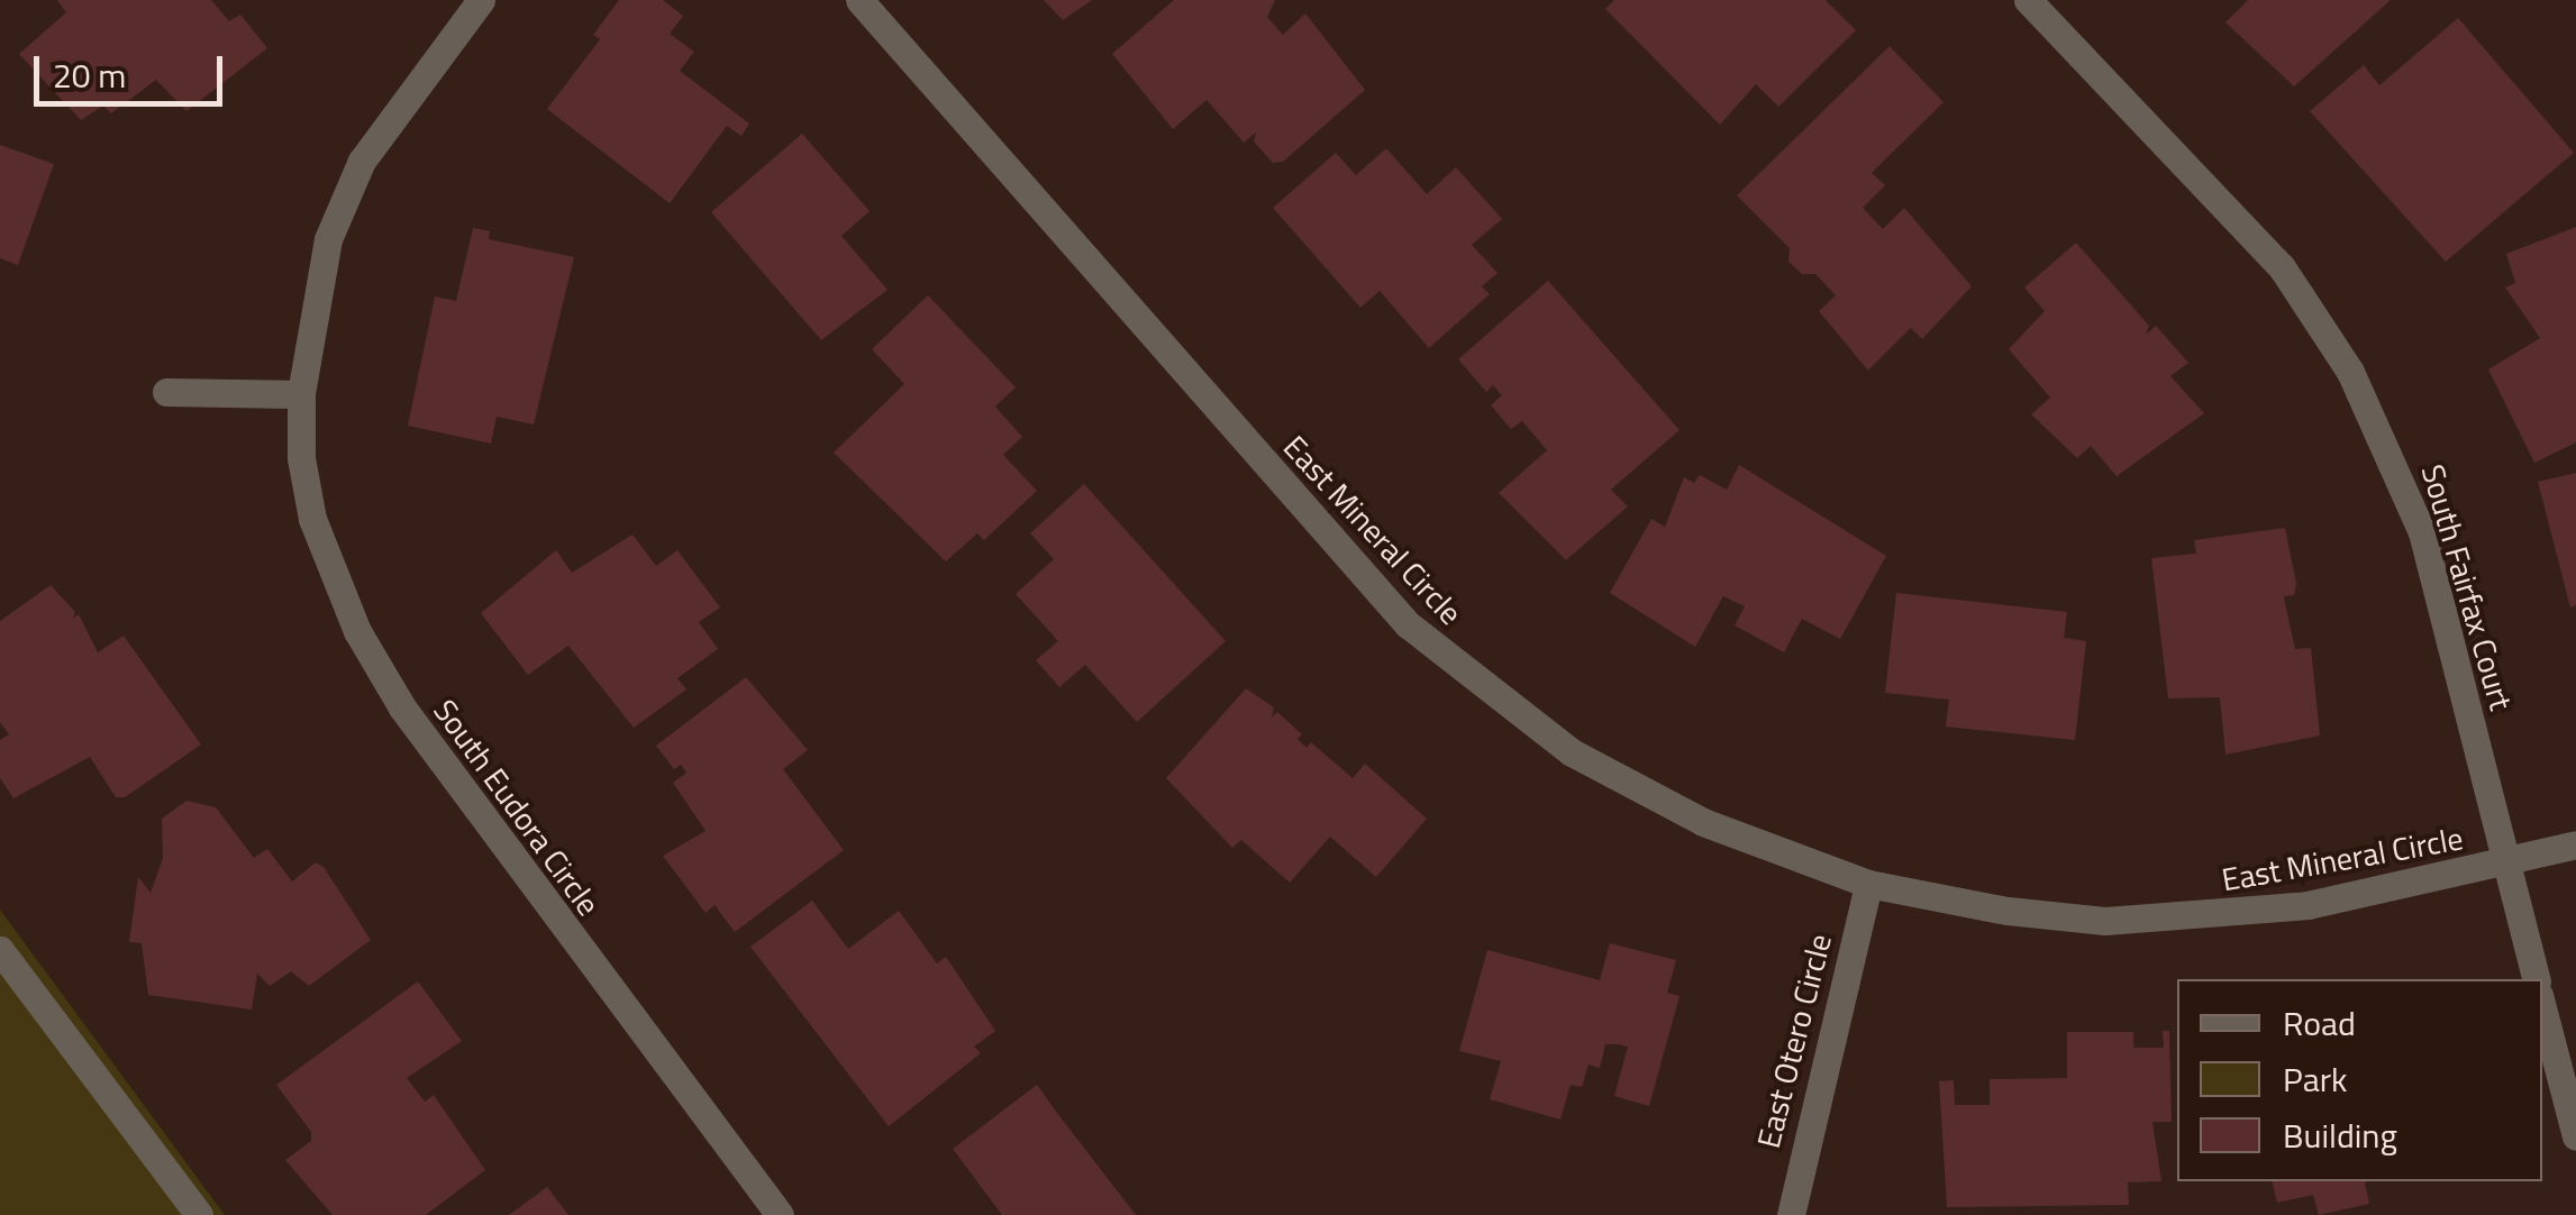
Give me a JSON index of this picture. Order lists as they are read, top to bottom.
{
  "streets": {
    "street": [
      "East Mineral Circle",
      "South Fairfax Court",
      "South Eudora Circle",
      "East Otero Circle"
    ]
  },
  "crossings": [
    ["East Mineral Circle", "South Fairfax Court"],
    ["East Mineral Circle", "East Otero Circle"]
  ],
  "legend": ["Road", "Park", "Building"],
  "scale_bar": "20 m"
}
